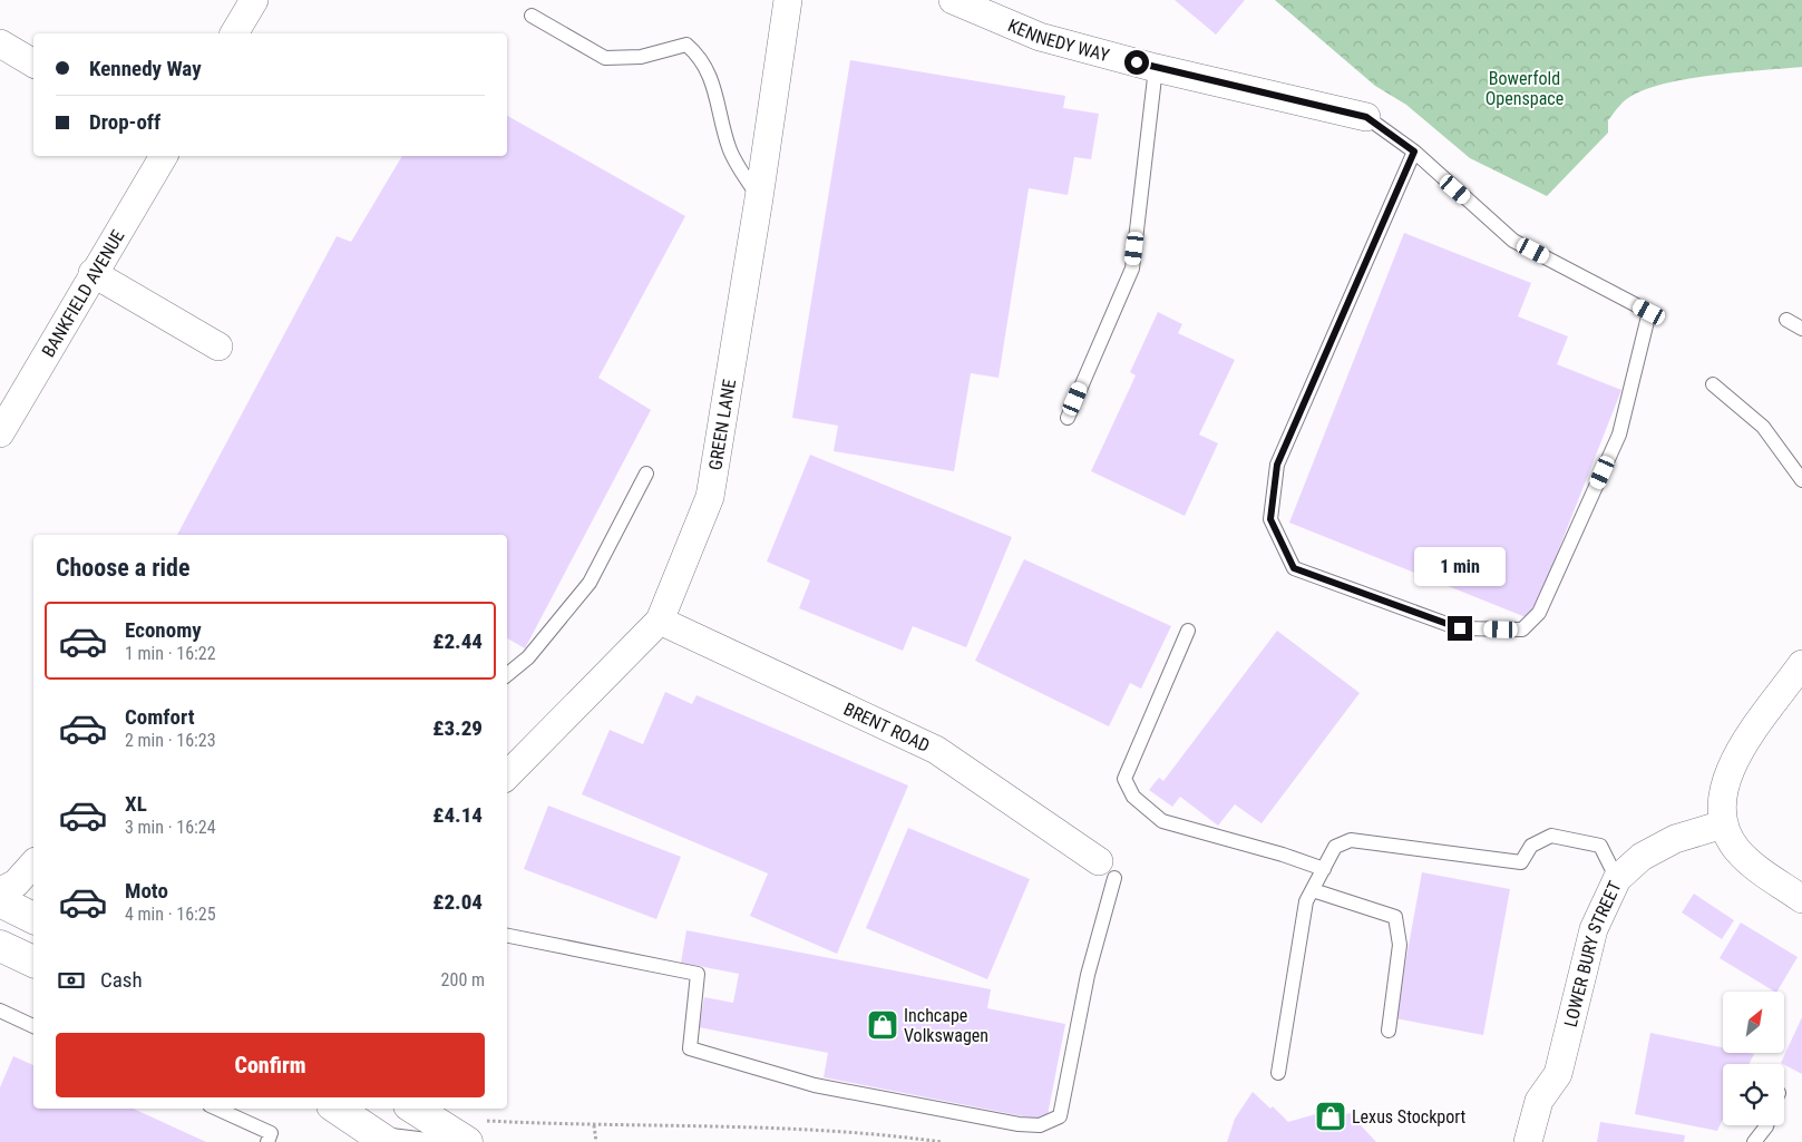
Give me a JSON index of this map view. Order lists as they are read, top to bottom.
{
  "streets": {
    "street": [
      "KENNEDY WAY",
      "BANKFIELD AVENUE",
      "GREEN LANE",
      "BRENT ROAD",
      "LOWER BURY STREET"
    ]
  },
  "crossings": [
    ["GREEN LANE", "BRENT ROAD"]
  ],
  "parks": ["Bowerfold Openspace"],
  "places": {
    "shop": ["Inchcape Volkswagen", "Lexus Stockport"]
  },
  "north": "top right",
  "page": {
    "banner": ["Kennedy Way", "Drop-off"],
    "heading": "Choose a ride",
    "bubble": "1 min",
    "list": [
      {
        "name": "Economy",
        "note": "1 min · 16:22",
        "value": "£2.44"
      },
      {
        "name": "Comfort",
        "note": "2 min · 16:23",
        "value": "£3.29"
      },
      {
        "name": "XL",
        "note": "3 min · 16:24",
        "value": "£4.14"
      },
      {
        "name": "Moto",
        "note": "4 min · 16:25",
        "value": "£2.04"
      }
    ],
    "pay": ["Cash", "200 m"],
    "buttons": "Confirm"
  }
}
